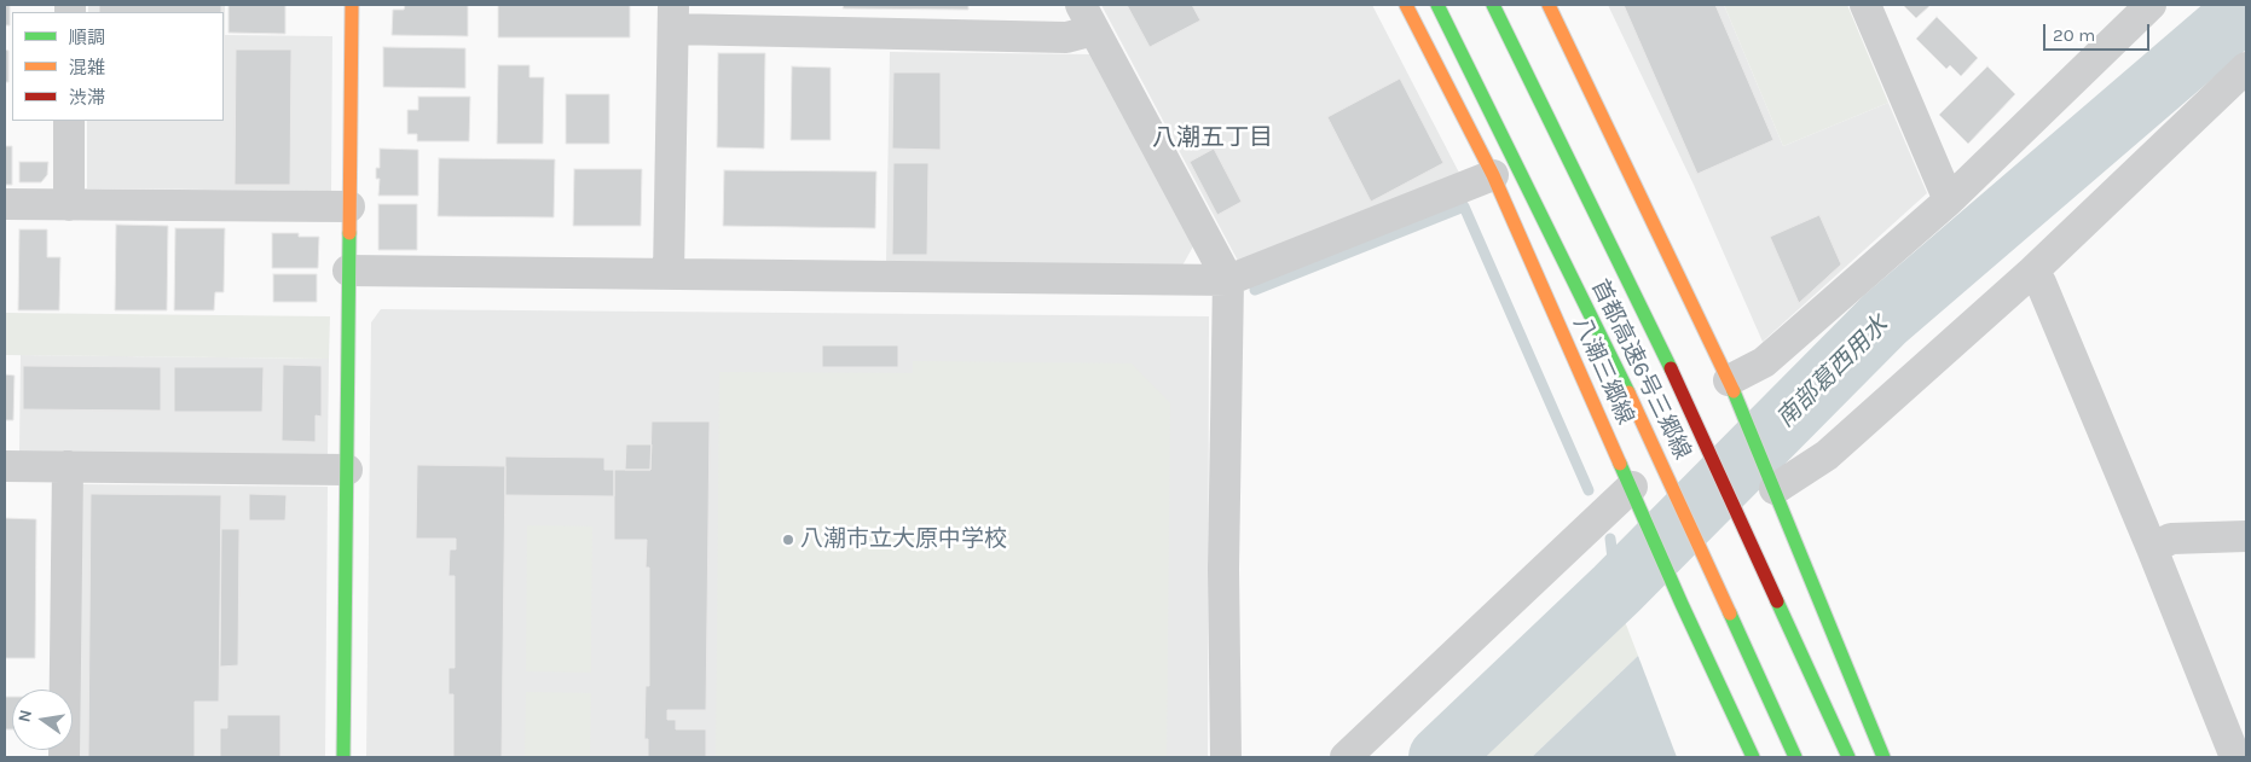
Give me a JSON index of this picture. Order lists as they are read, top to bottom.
{
  "streets": {
    "main road": ["首都高速6号三郷線", "八潮三郷線"]
  },
  "districts": ["八潮五丁目"],
  "water": ["南部葛西用水"],
  "places": ["八潮市立大原中学校"],
  "legend": ["順調", "混雑", "渋滞"],
  "scale_bar": "20 m",
  "north": "left"
}
